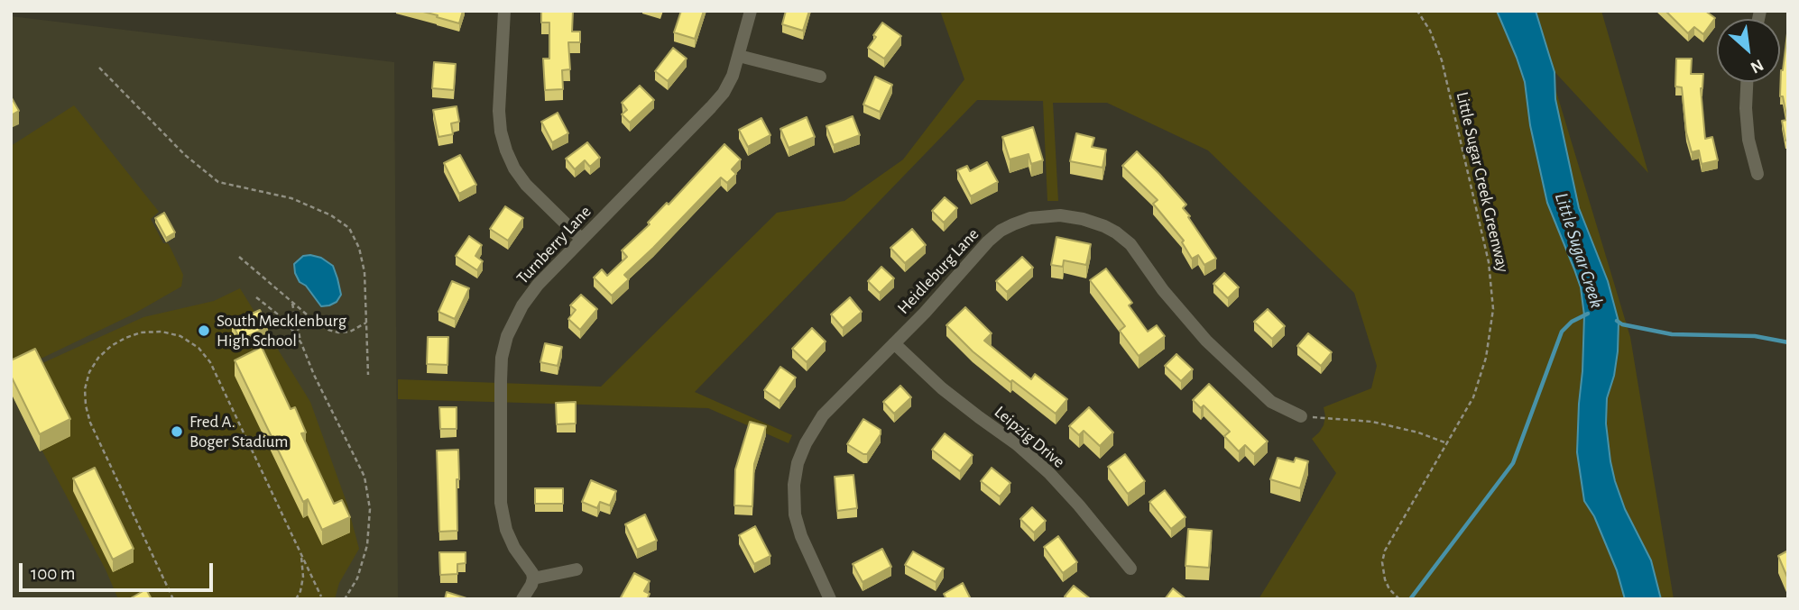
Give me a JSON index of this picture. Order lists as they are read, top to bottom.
{
  "streets": {
    "street": ["Turnberry Lane", "Heidleburg Lane", "Leipzig Drive"],
    "path": ["Little Sugar Creek Greenway"]
  },
  "crossings": [
    ["Heidleburg Lane", "Leipzig Drive"]
  ],
  "water": ["Little Sugar Creek"],
  "places": ["South Mecklenburg High School", "Fred A. Boger Stadium"],
  "scale_bar": "100 m",
  "north": "bottom right"
}
